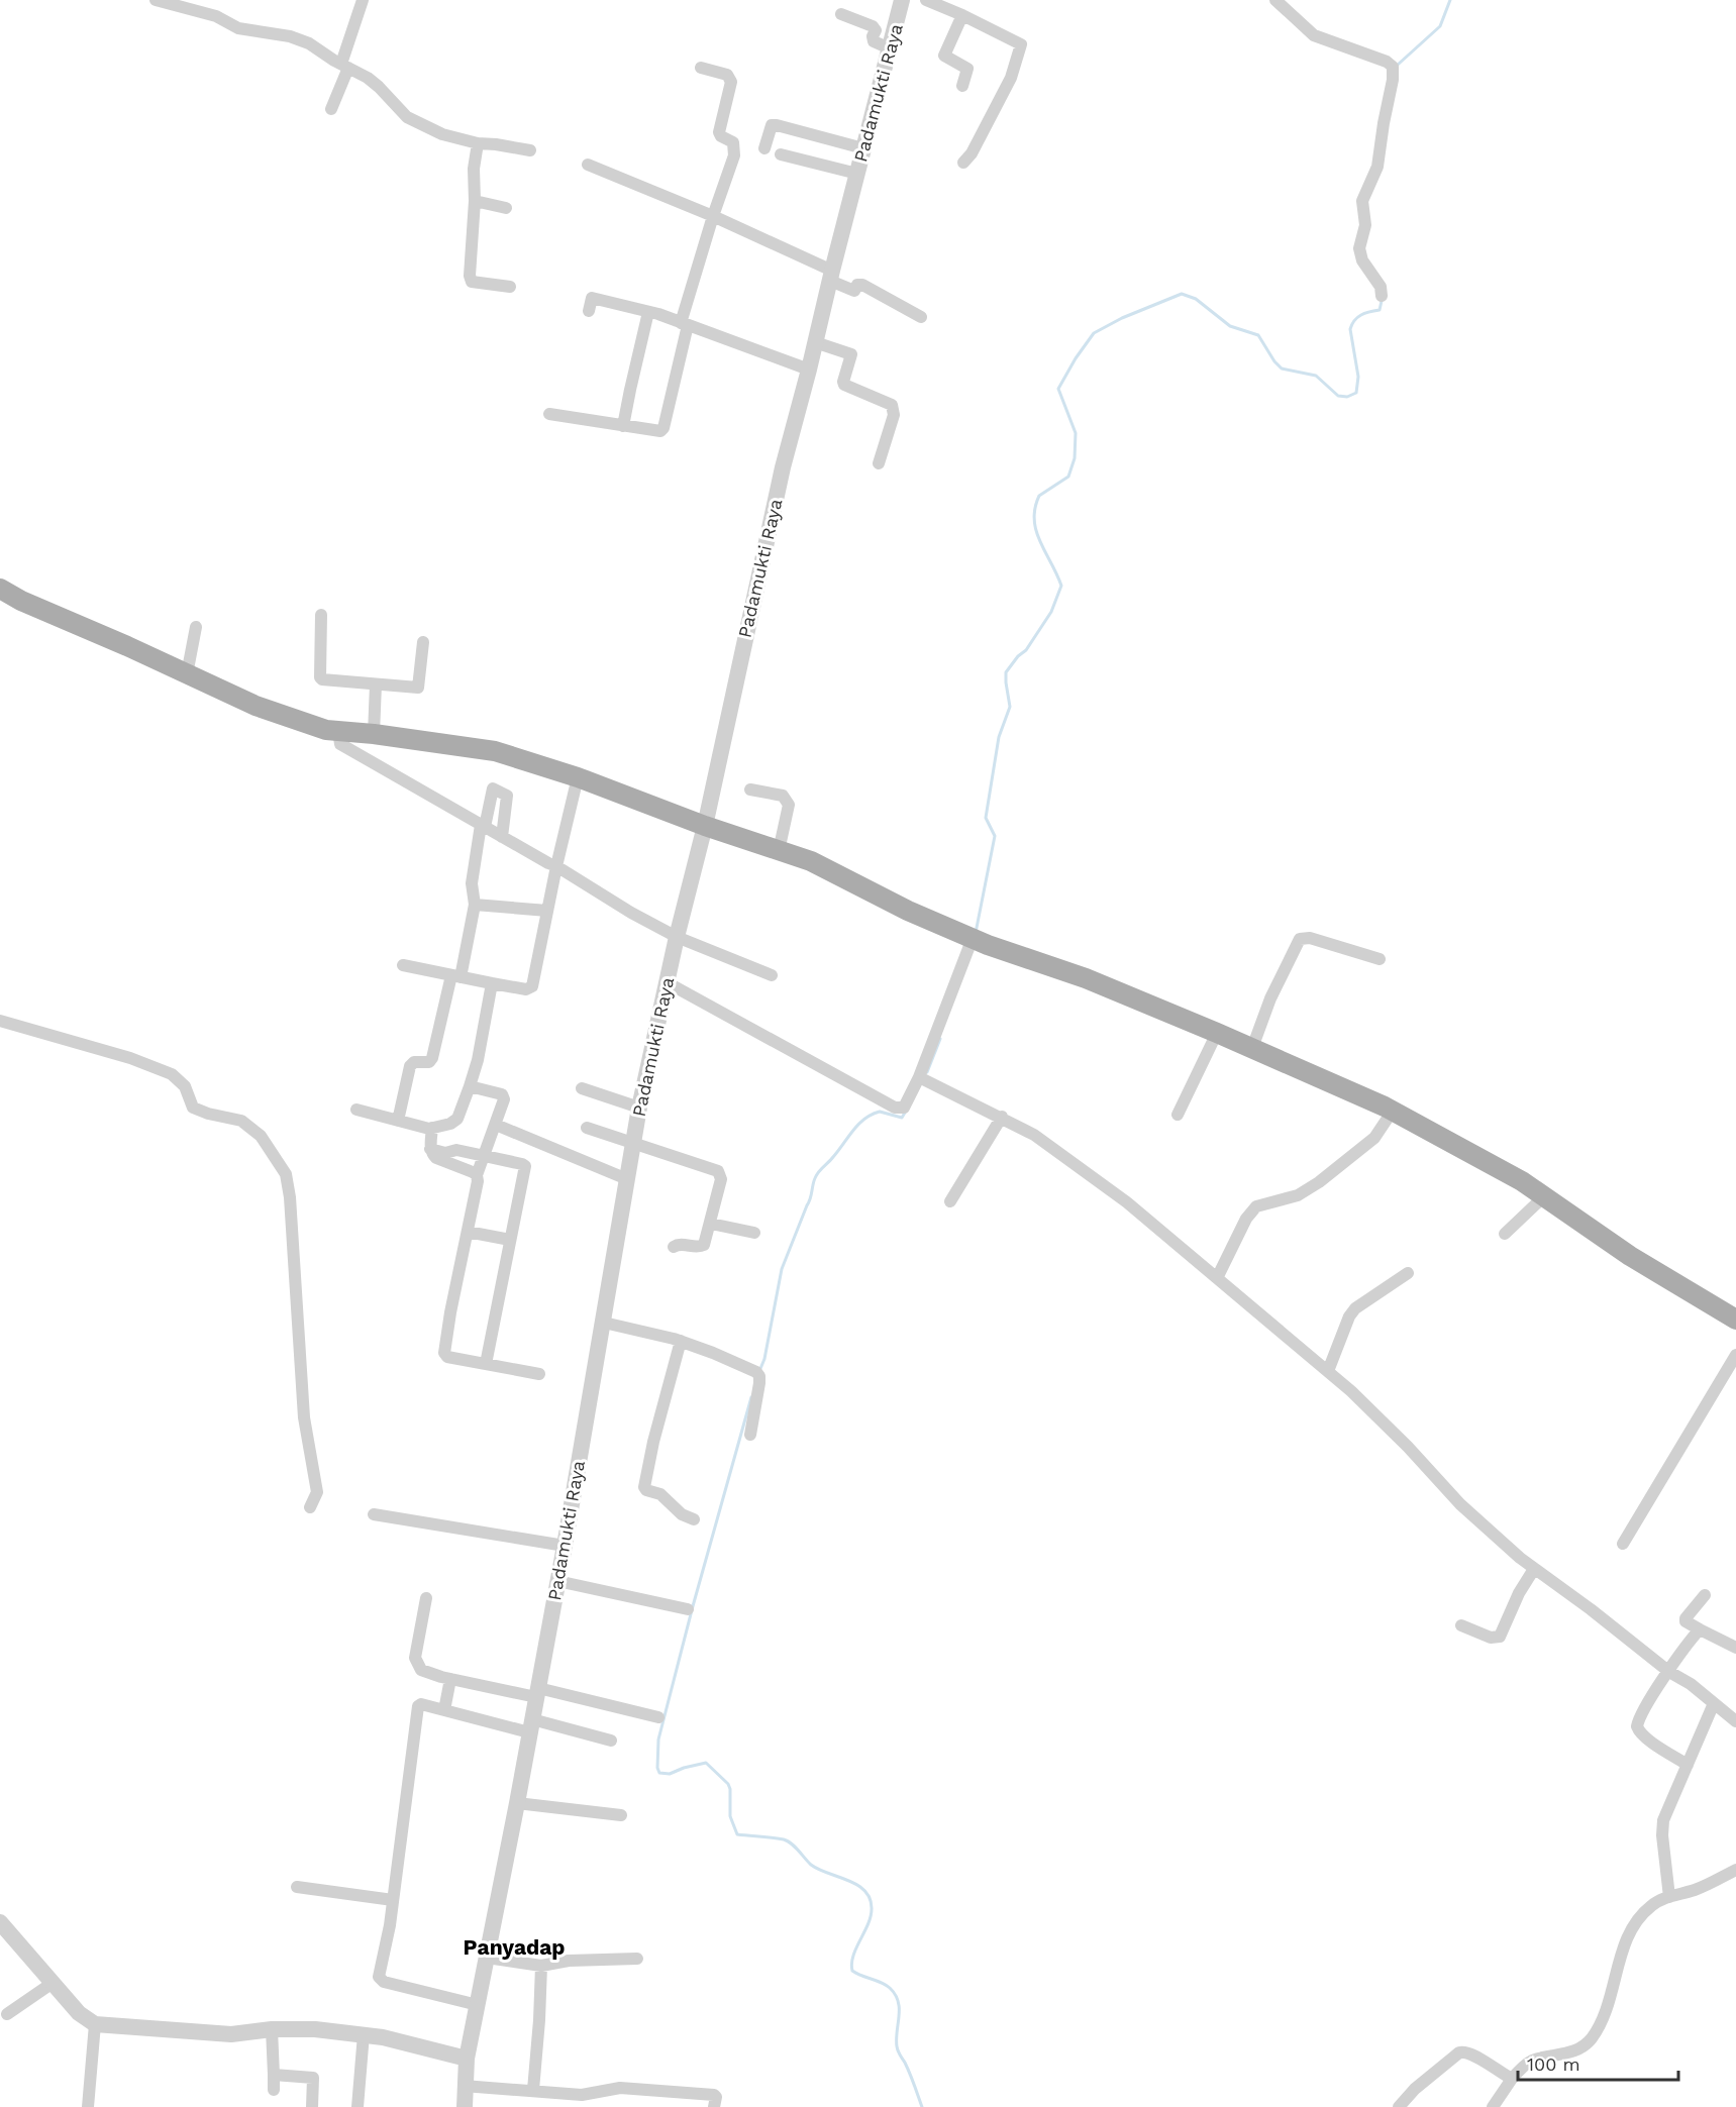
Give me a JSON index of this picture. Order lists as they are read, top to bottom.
{
  "streets": {
    "street": ["Padamukti Raya"]
  },
  "districts": ["Panyadap"],
  "scale_bar": "100 m"
}
